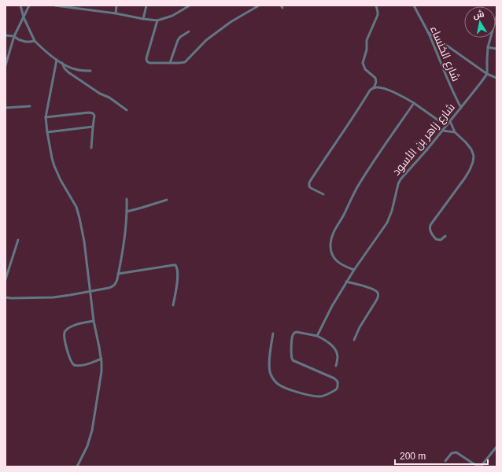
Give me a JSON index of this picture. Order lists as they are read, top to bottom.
{
  "streets": {
    "street": ["شارع الخنساء", "شارع زاهر بن الأسود"]
  },
  "crossings": [
    ["شارع الخنساء", "شارع زاهر بن الأسود"]
  ],
  "scale_bar": "200 m",
  "north": "top"
}
